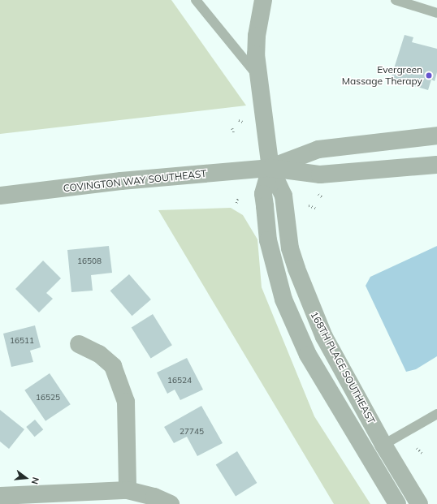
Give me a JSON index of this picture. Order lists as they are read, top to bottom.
{
  "streets": {
    "street": ["COVINGTON WAY SOUTHEAST", "168TH PLACE SOUTHEAST"]
  },
  "crossings": [
    ["COVINGTON WAY SOUTHEAST", "168TH PLACE SOUTHEAST"]
  ],
  "places": ["Evergreen Massage Therapy"],
  "house_numbers": [
    "16508",
    "16511",
    "16524",
    "16525",
    "27745"
  ],
  "north": "right"
}
